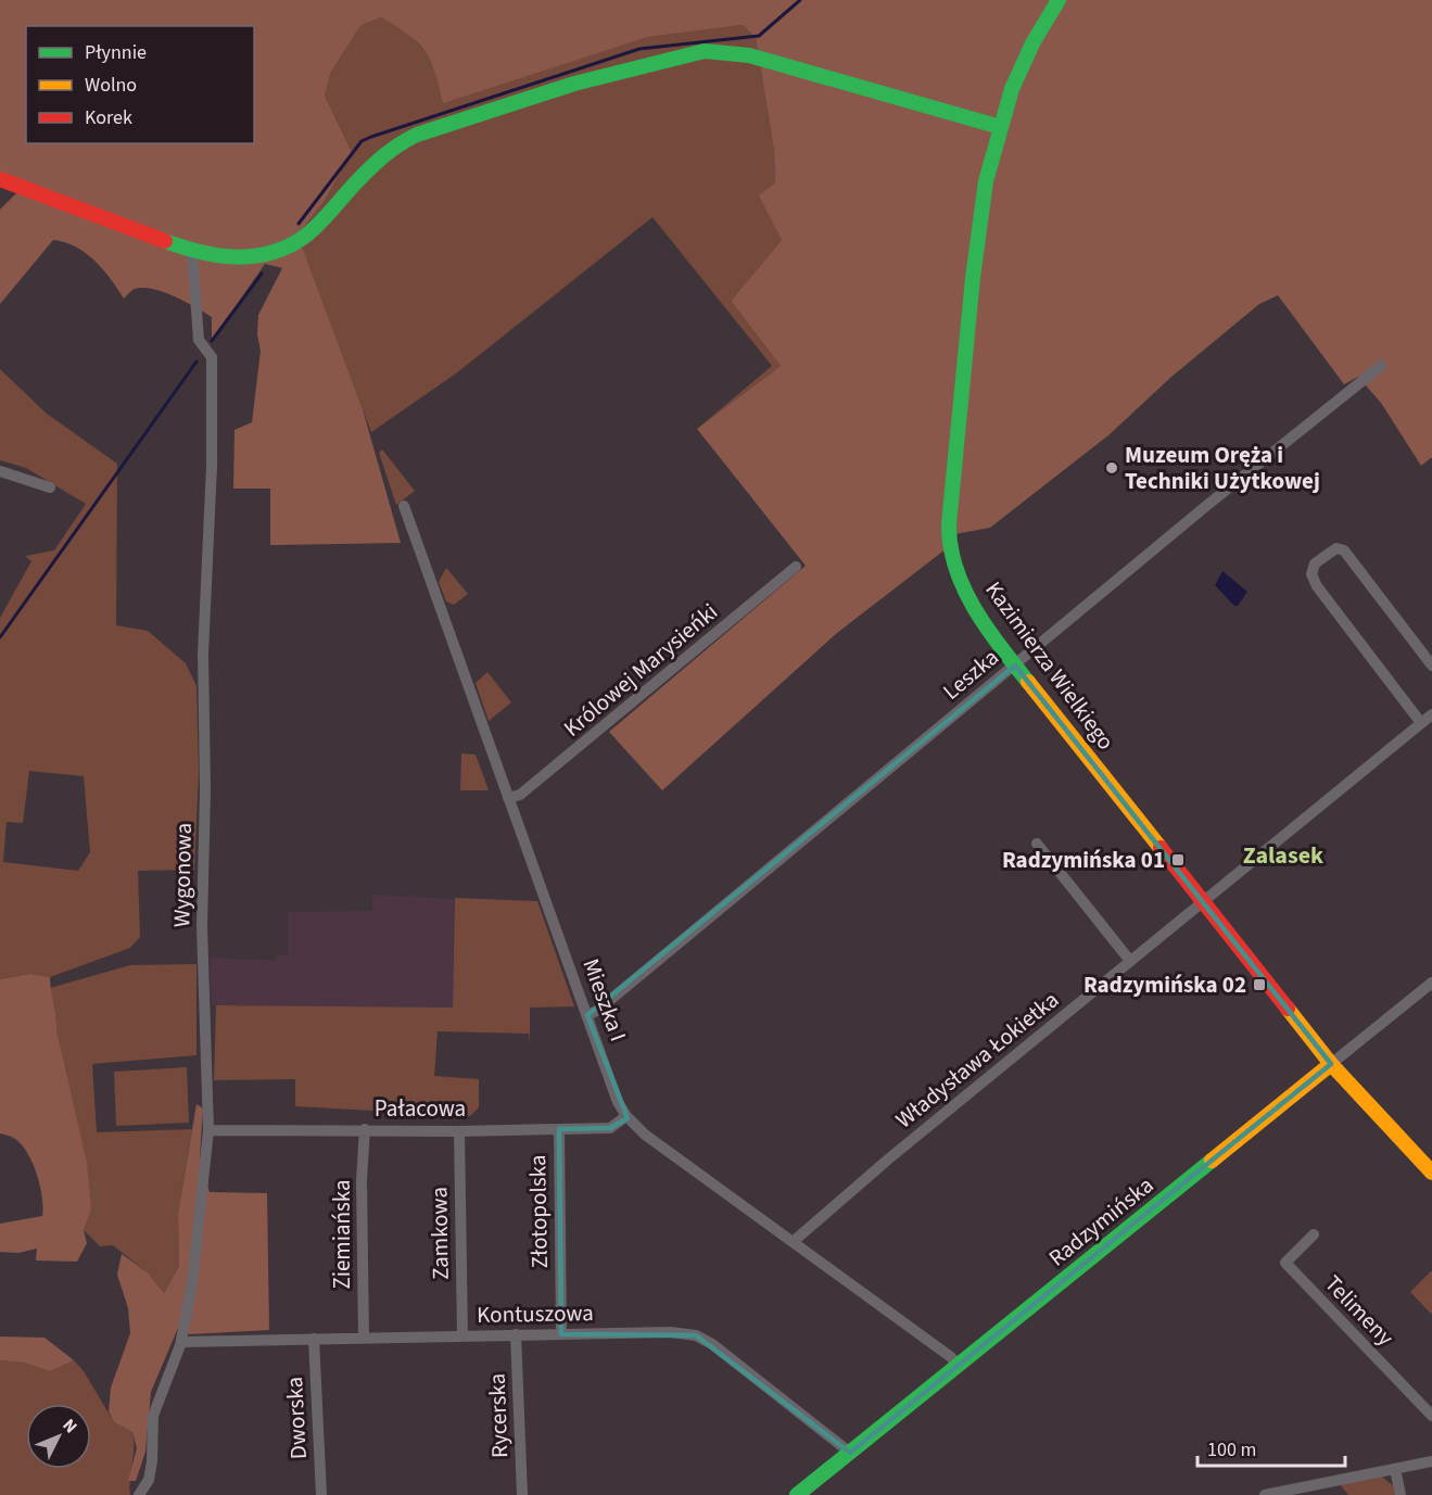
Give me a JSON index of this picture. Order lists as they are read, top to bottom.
{
  "streets": {
    "street": [
      "Kazimierza Wielkiego",
      "Królowej Marysieńki",
      "Leszka",
      "Wygonowa",
      "Mieszka I",
      "Władysława Łokietka",
      "Pałacowa",
      "Złotopolska",
      "Radzymińska",
      "Zamkowa",
      "Ziemiańska",
      "Telimeny",
      "Kontuszowa",
      "Rycerska",
      "Dworska"
    ]
  },
  "crossings": [
    ["Kazimierza Wielkiego", "Leszka"],
    ["Kazimierza Wielkiego", "Władysława Łokietka"],
    ["Kazimierza Wielkiego", "Radzymińska"],
    ["Królowej Marysieńki", "Mieszka I"],
    ["Leszka", "Mieszka I"],
    ["Wygonowa", "Pałacowa"],
    ["Wygonowa", "Kontuszowa"],
    ["Mieszka I", "Władysława Łokietka"],
    ["Mieszka I", "Pałacowa"],
    ["Mieszka I", "Radzymińska"],
    ["Pałacowa", "Złotopolska"],
    ["Pałacowa", "Zamkowa"],
    ["Pałacowa", "Ziemiańska"],
    ["Złotopolska", "Kontuszowa"],
    ["Radzymińska", "Kontuszowa"],
    ["Zamkowa", "Kontuszowa"],
    ["Ziemiańska", "Kontuszowa"],
    ["Kontuszowa", "Rycerska"],
    ["Kontuszowa", "Dworska"]
  ],
  "districts": ["Zalasek"],
  "places": {
    "other": ["Muzeum Oręża i Techniki Użytkowej"],
    "transit": ["Radzymińska 01", "Radzymińska 02"]
  },
  "legend": ["Płynnie", "Wolno", "Korek"],
  "scale_bar": "100 m",
  "north": "top right"
}
